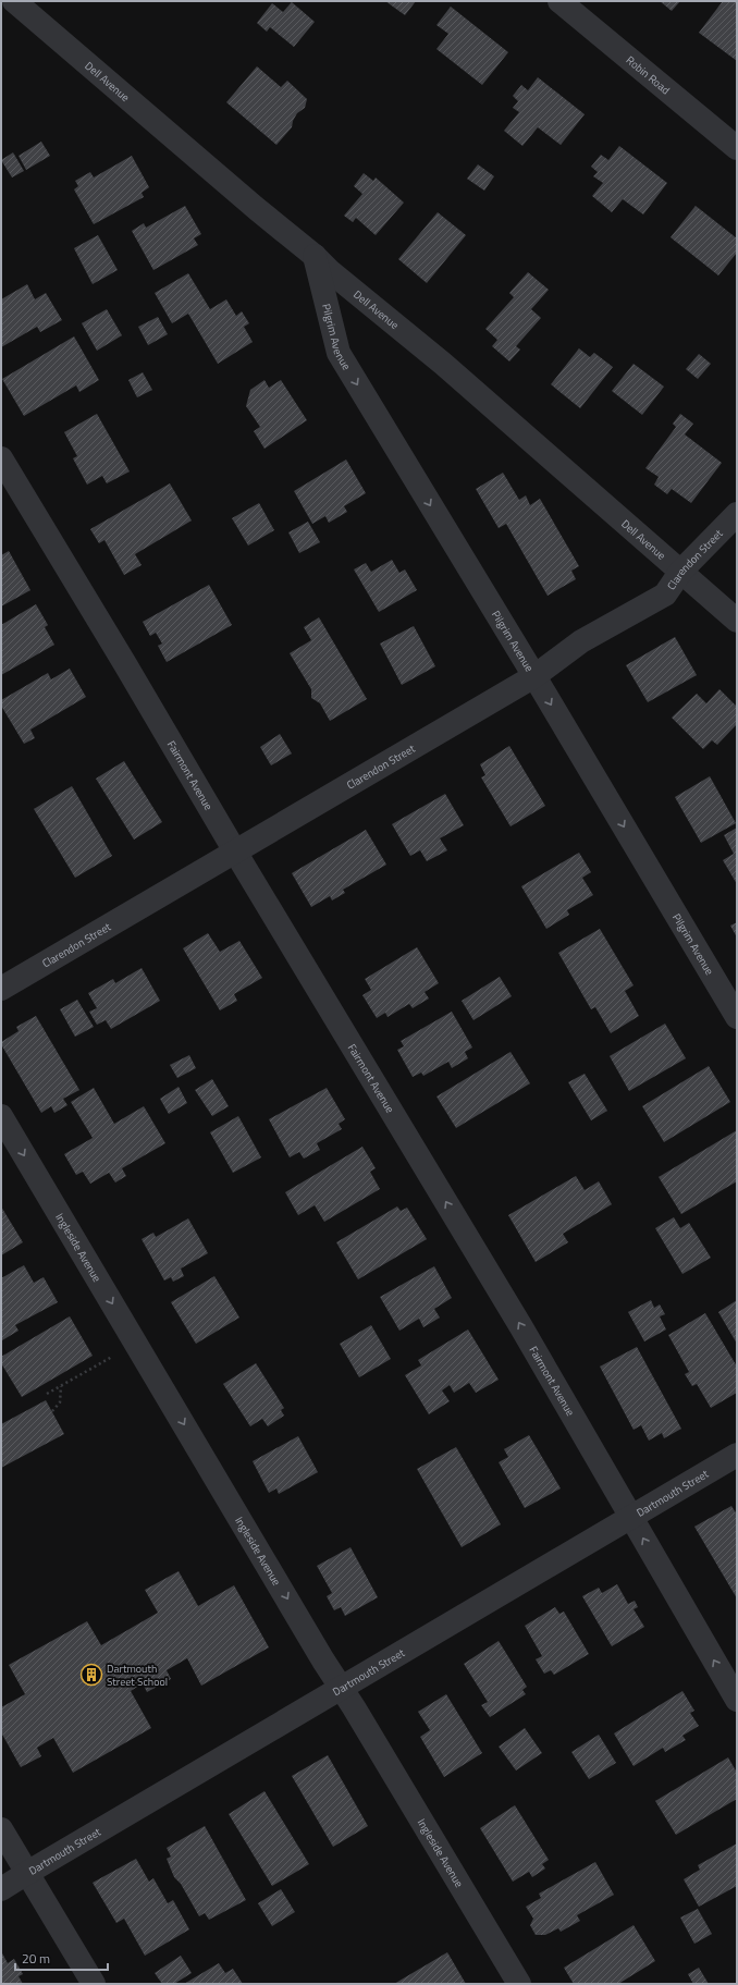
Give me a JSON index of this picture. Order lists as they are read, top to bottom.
{
  "streets": {
    "street": [
      "Robin Road",
      "Dell Avenue",
      "Pilgrim Avenue",
      "Clarendon Street",
      "Fairmont Avenue",
      "Ingleside Avenue",
      "Dartmouth Street"
    ]
  },
  "crossings": [
    ["Dell Avenue", "Pilgrim Avenue"],
    ["Dell Avenue", "Clarendon Street"],
    ["Pilgrim Avenue", "Clarendon Street"],
    ["Clarendon Street", "Fairmont Avenue"],
    ["Fairmont Avenue", "Dartmouth Street"],
    ["Ingleside Avenue", "Dartmouth Street"]
  ],
  "one_way": ["Pilgrim Avenue", "Fairmont Avenue", "Ingleside Avenue"],
  "places": {
    "building": ["Dartmouth Street School"]
  },
  "scale_bar": "20 m"
}
